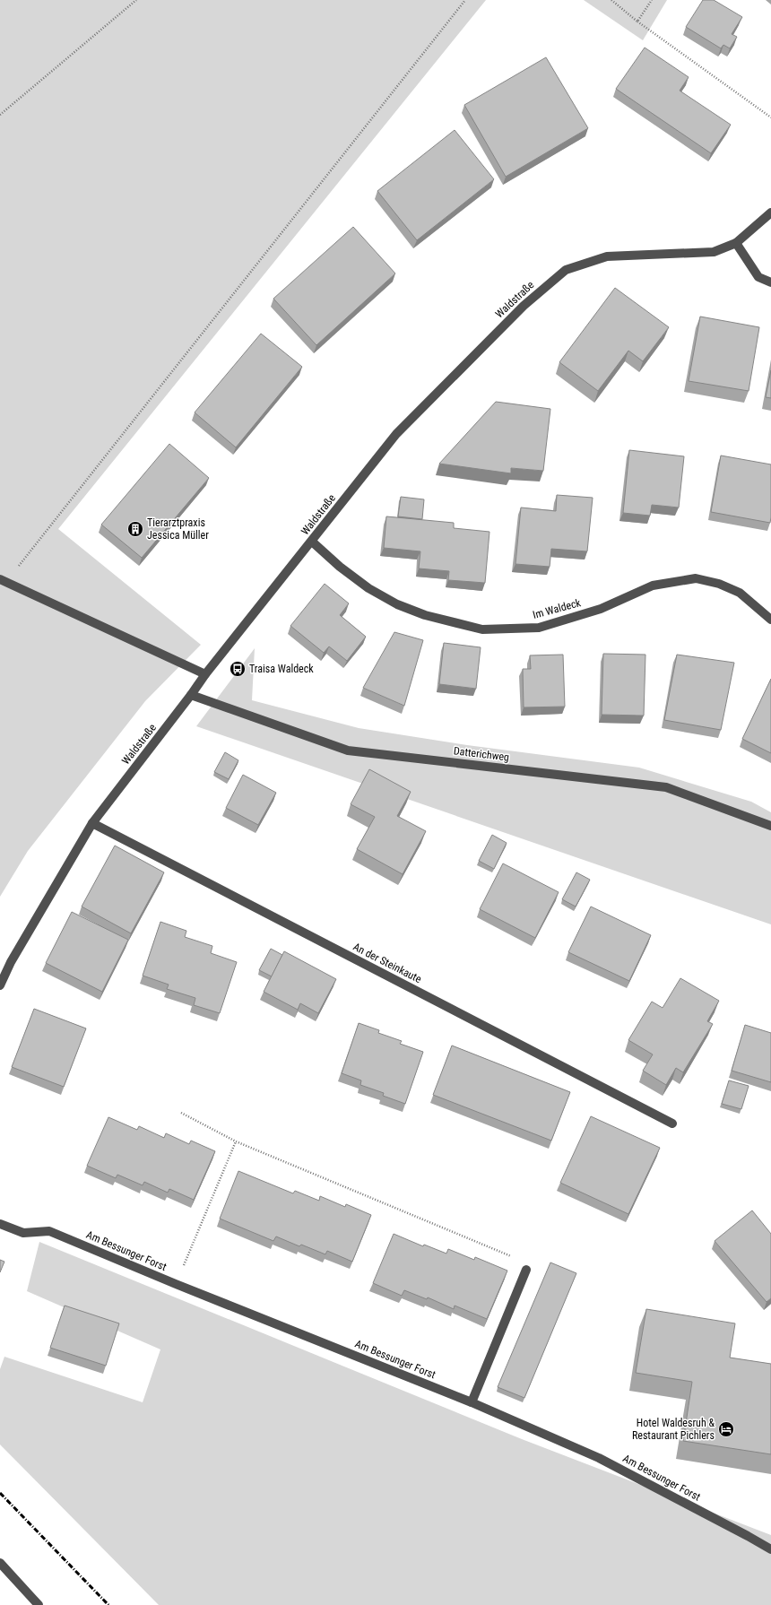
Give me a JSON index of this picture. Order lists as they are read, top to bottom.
{
  "streets": {
    "street": [
      "Waldstraße",
      "Im Waldeck",
      "Datterichweg",
      "An der Steinkaute",
      "Am Bessunger Forst"
    ]
  },
  "crossings": [
    ["Waldstraße", "Im Waldeck"],
    ["Waldstraße", "Datterichweg"],
    ["Waldstraße", "An der Steinkaute"]
  ],
  "places": {
    "building": ["Tierarztpraxis Jessica Müller"],
    "bus stop": ["Traisa Waldeck"],
    "hotel": ["Hotel Waldesruh & Restaurant Pichlers"]
  }
}
